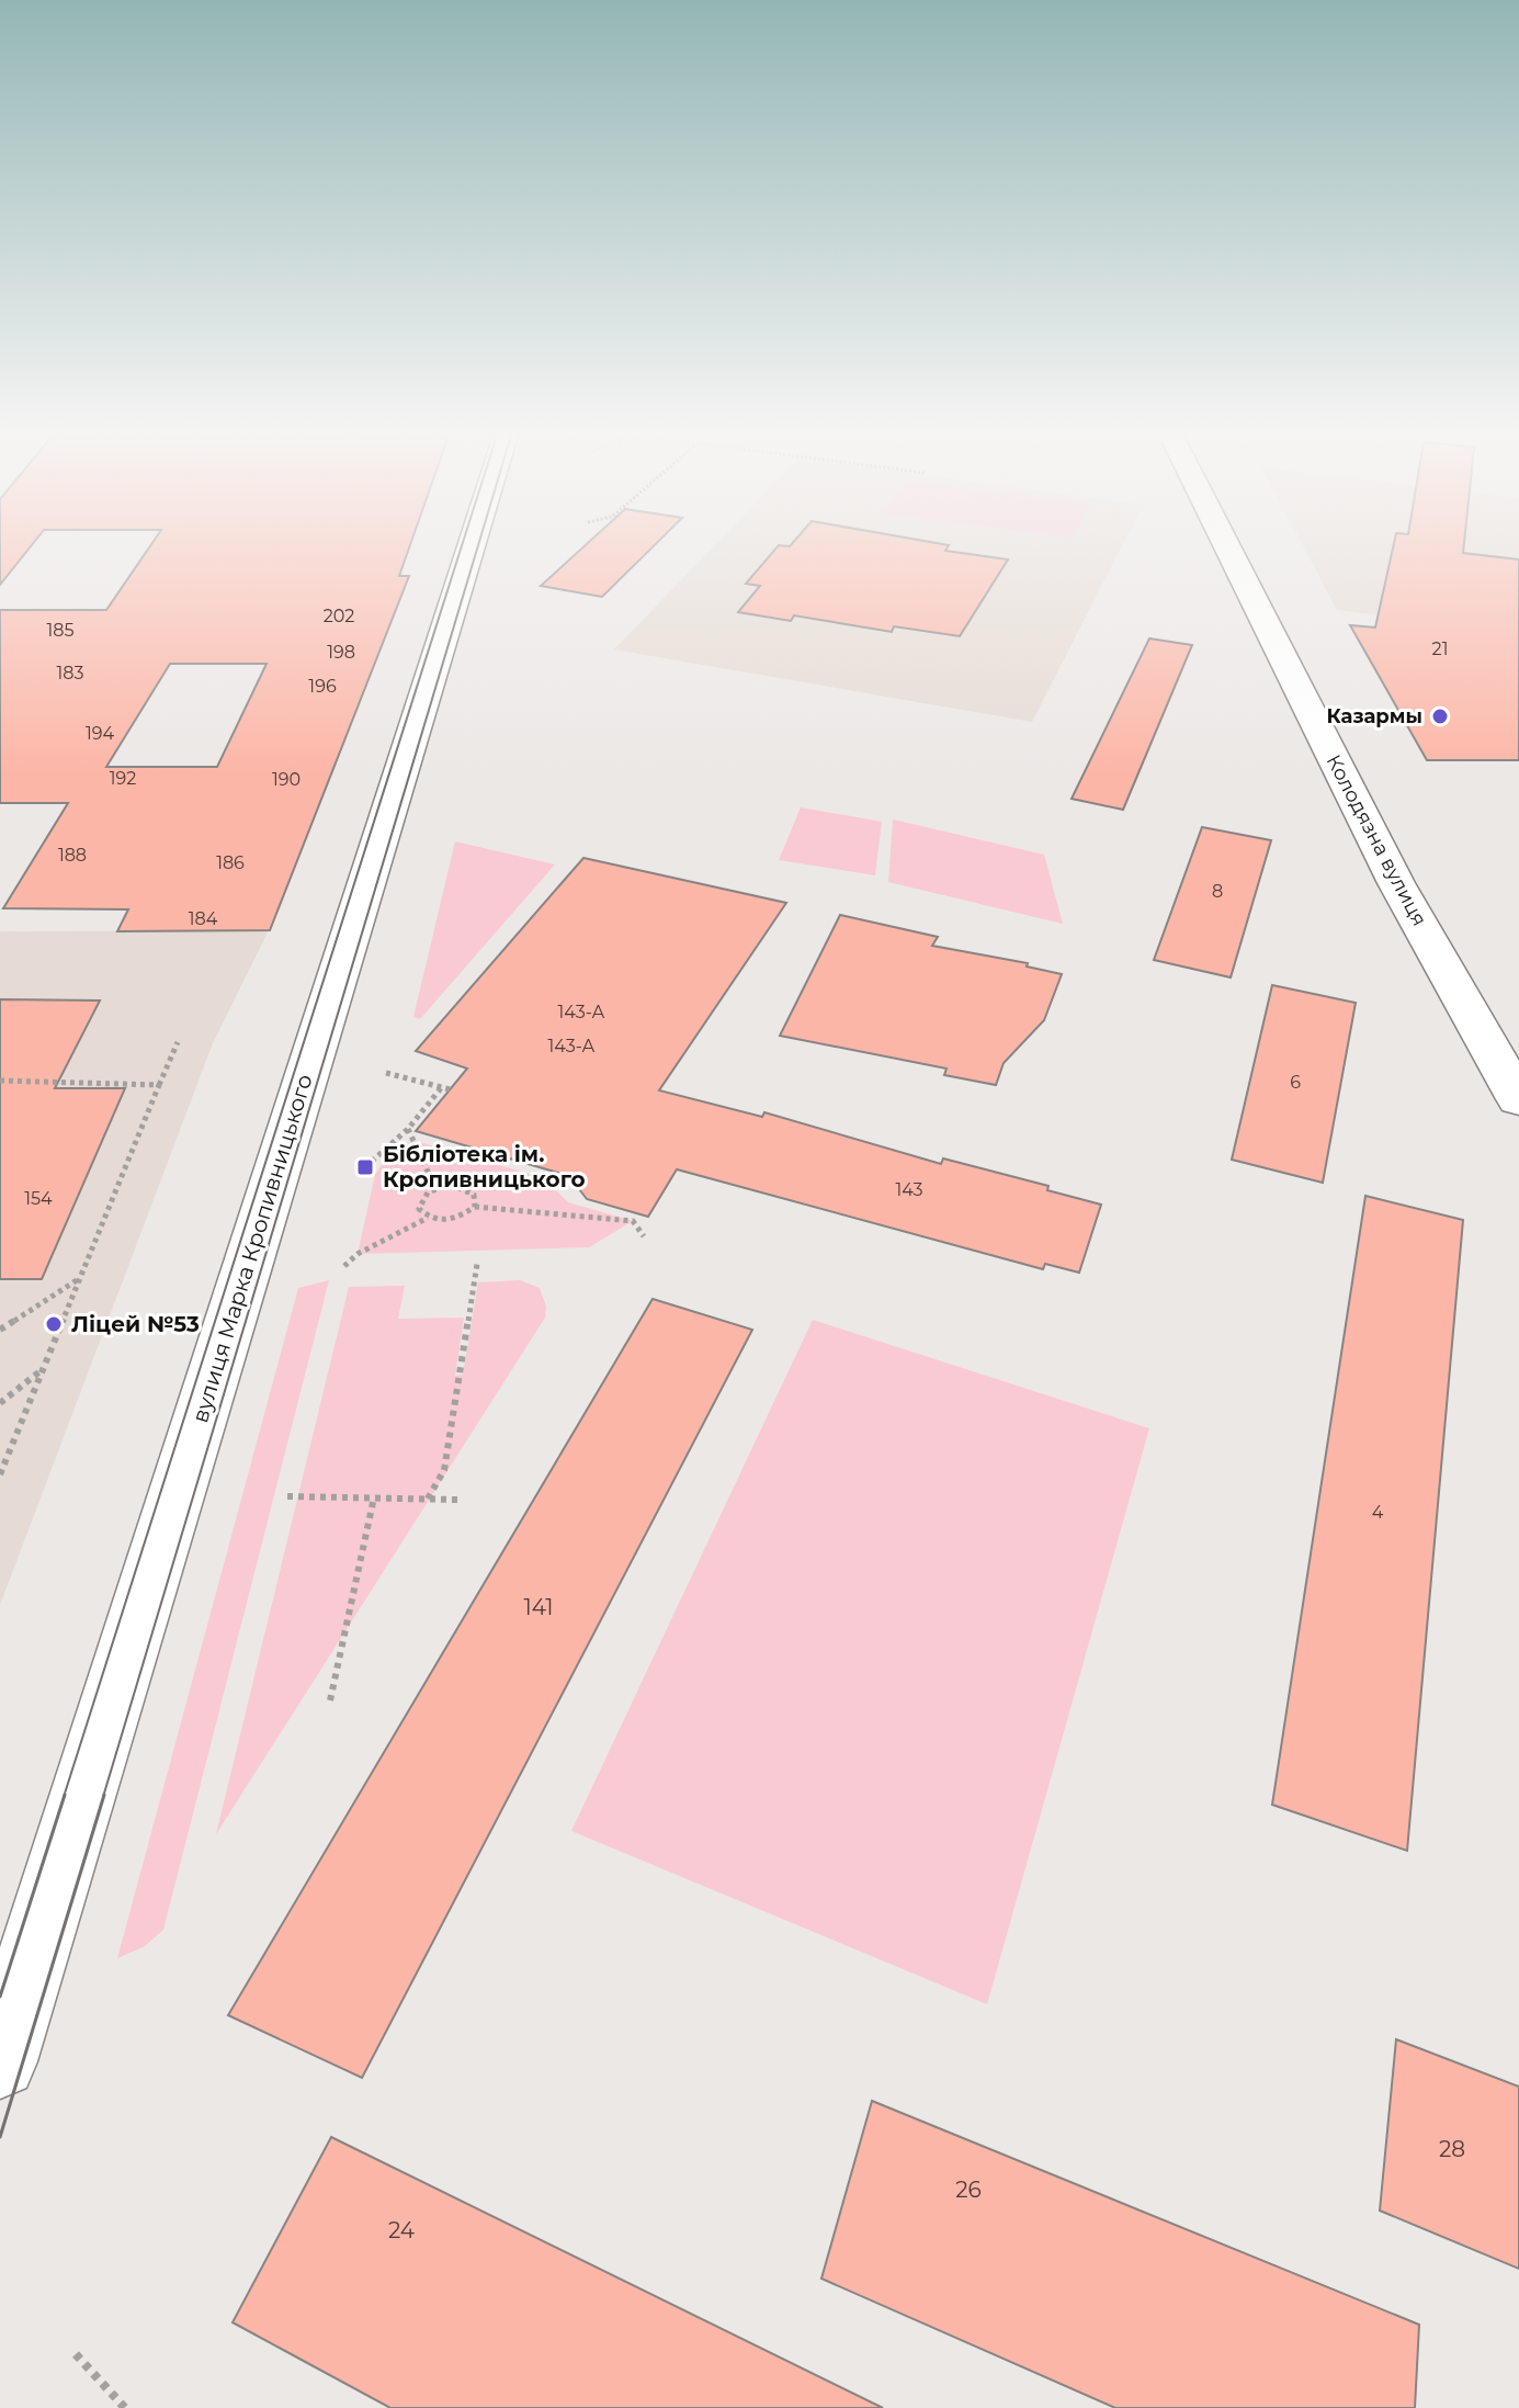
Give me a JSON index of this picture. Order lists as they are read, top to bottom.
{
  "streets": {
    "street": ["Колодязна вулиця", "вулиця Марка Кропивницького"]
  },
  "places": {
    "other": ["Казармы", "Ліцей №53"],
    "transit": ["Бібліотека ім. Кропивницького"]
  },
  "house_numbers": [
    "202",
    "185",
    "21",
    "198",
    "183",
    "196",
    "194",
    "192",
    "190",
    "188",
    "186",
    "8",
    "184",
    "143-А",
    "143-А",
    "6",
    "143",
    "154",
    "4",
    "141",
    "28",
    "26",
    "24"
  ]
}
